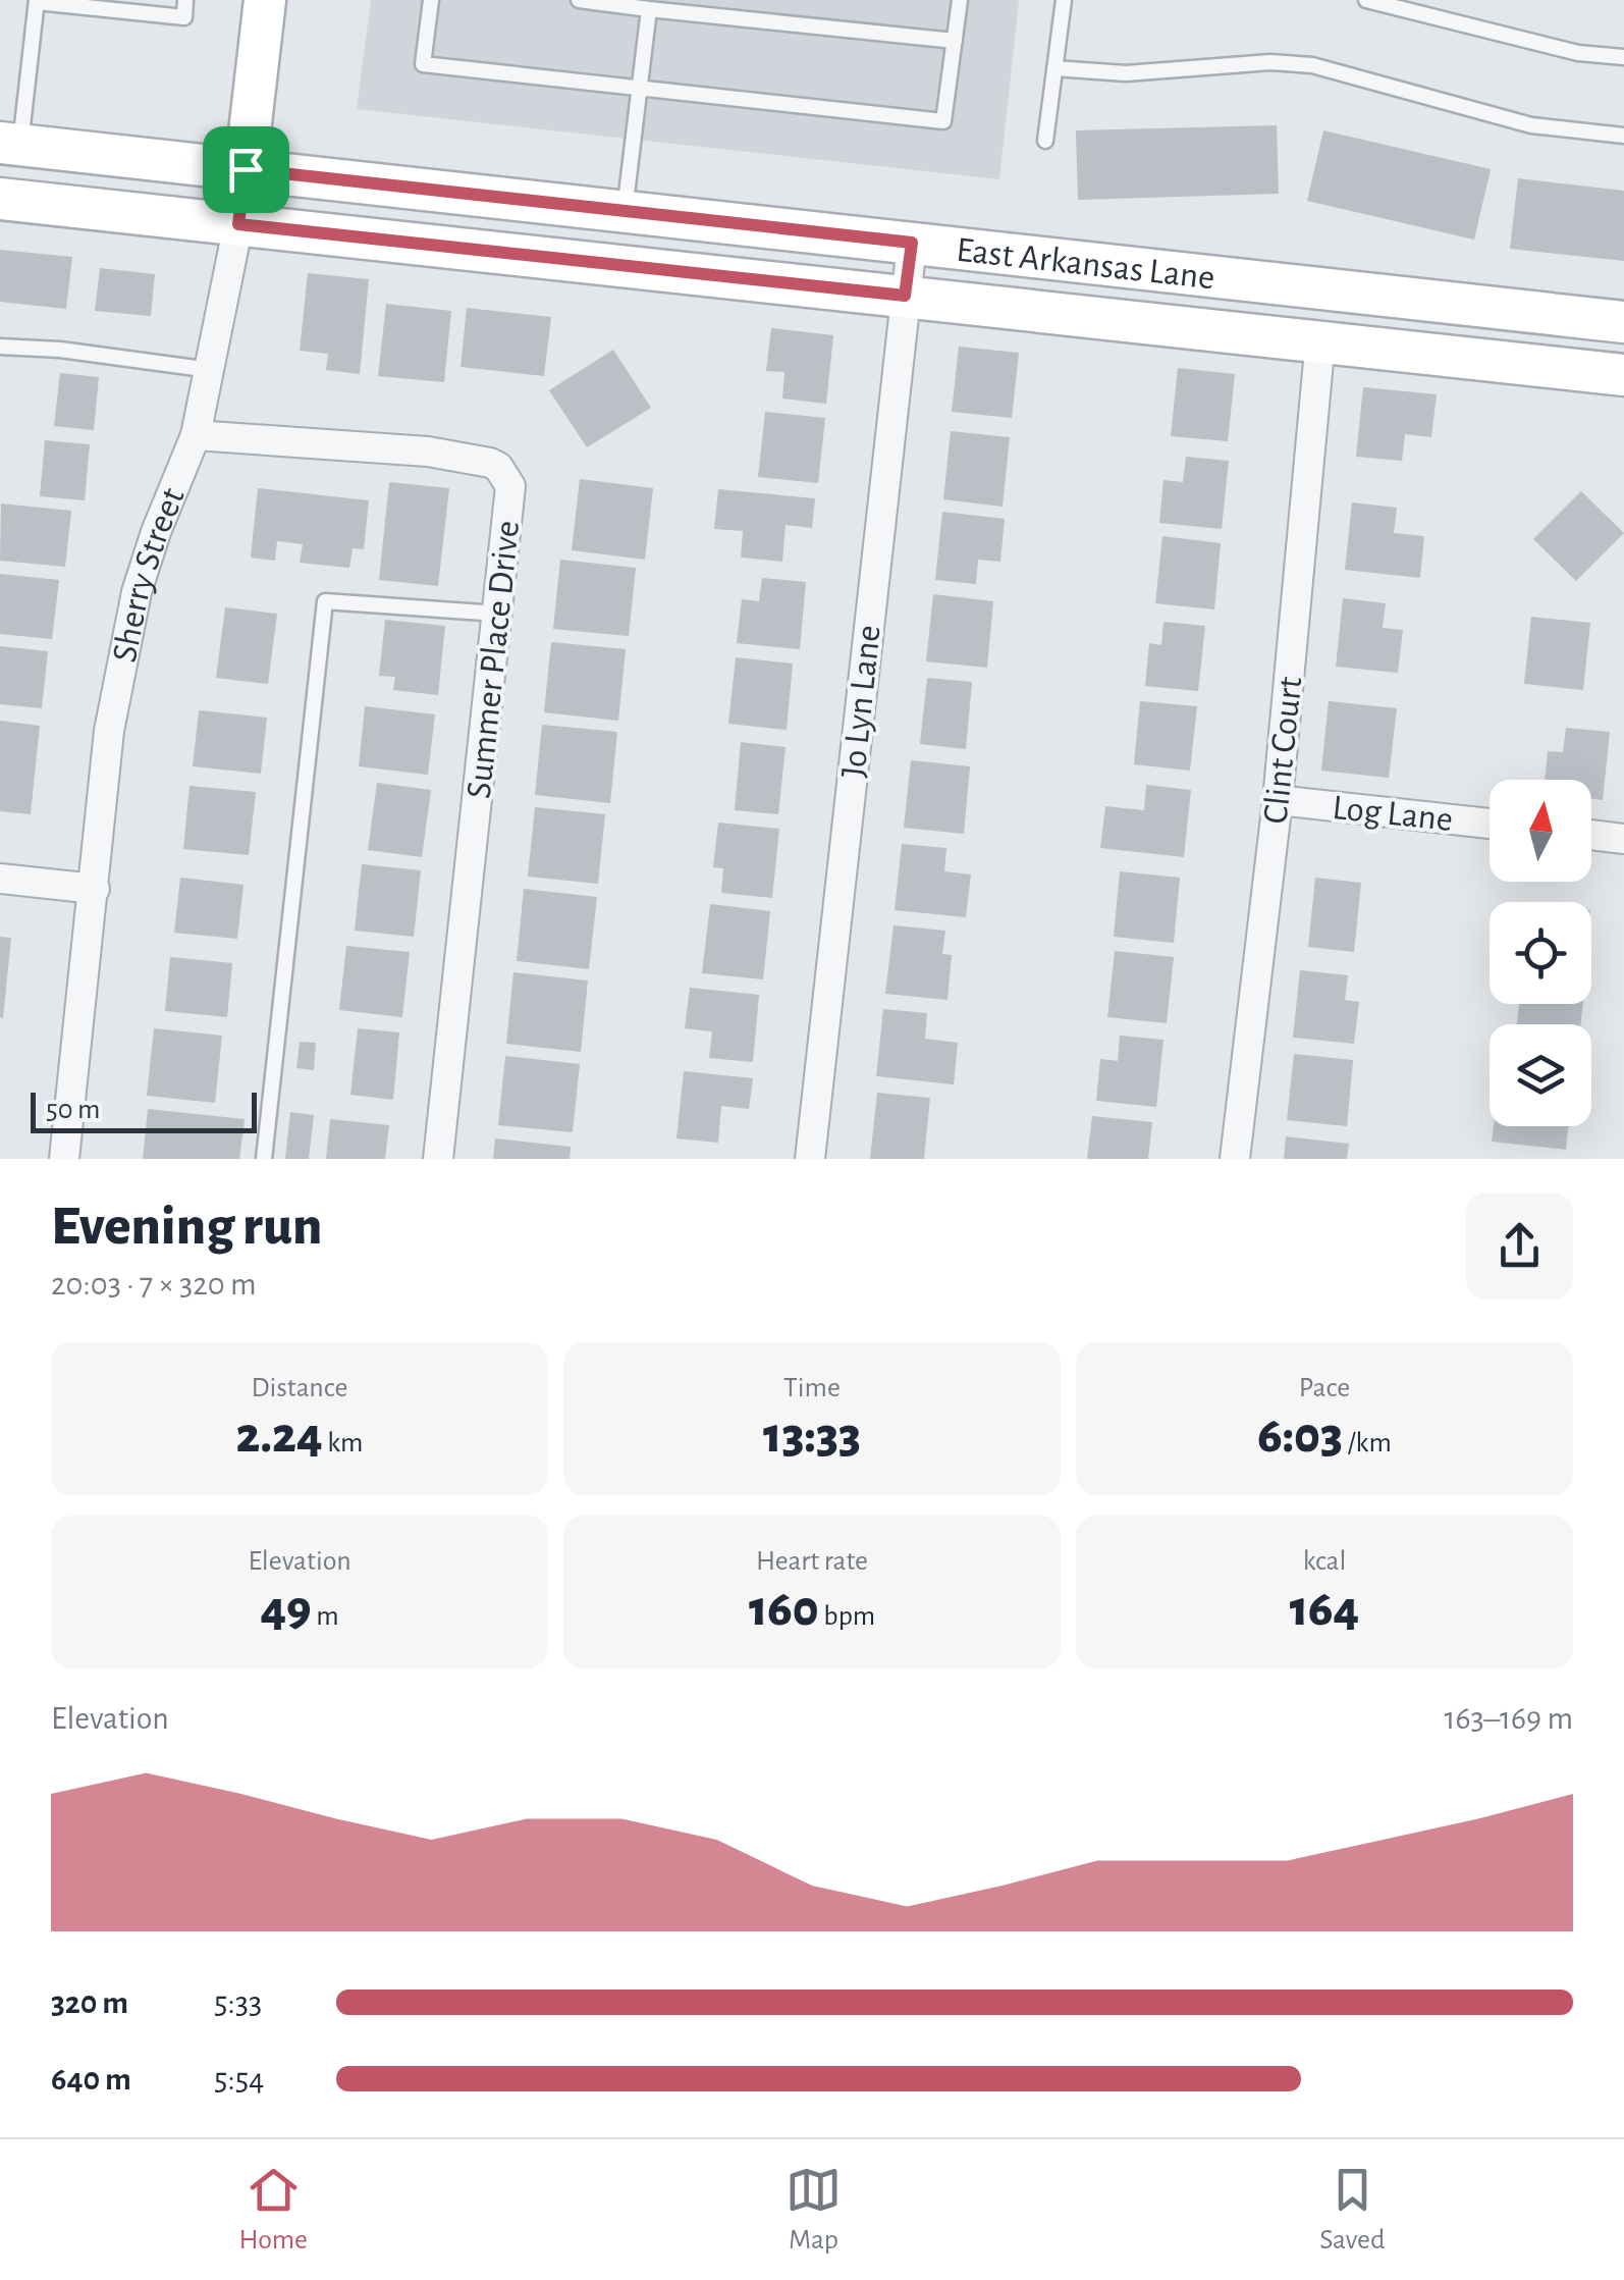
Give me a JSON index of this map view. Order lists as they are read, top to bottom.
{
  "streets": {
    "main road": ["East Arkansas Lane", "Sherry Street"],
    "street": [
      "Summer Place Drive",
      "Jo Lyn Lane",
      "Clint Court",
      "Log Lane"
    ]
  },
  "crossings": [
    ["East Arkansas Lane", "Sherry Street"],
    ["East Arkansas Lane", "Jo Lyn Lane"],
    ["East Arkansas Lane", "Clint Court"],
    ["Sherry Street", "Summer Place Drive"],
    ["Clint Court", "Log Lane"]
  ],
  "scale_bar": "50 m",
  "north": "top",
  "page": {
    "scale": "50 m",
    "heading": ["Evening run", "20:03 · 7 × 320 m"],
    "stats": [
      ["Distance", "2.24 km"],
      ["Time", "13:33"],
      ["Pace", "6:03 /km"],
      ["Elevation", "49 m"],
      ["Heart rate", "160 bpm"],
      ["kcal", "164"]
    ],
    "chart": ["Elevation", "163–169 m"],
    "list": [
      {
        "name": "320 m",
        "note": "5:33"
      },
      {
        "name": "640 m",
        "note": "5:54"
      }
    ],
    "tabs": ["Home", "Map", "Saved"]
  }
}
